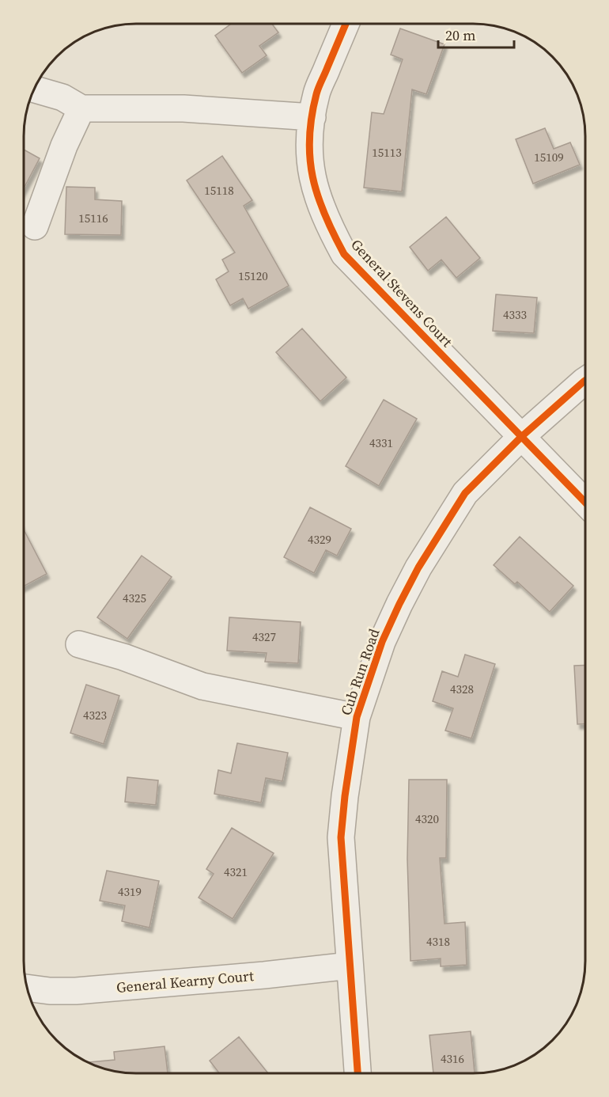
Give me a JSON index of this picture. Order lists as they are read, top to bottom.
{
  "streets": {
    "street": ["General Stevens Court", "Cub Run Road", "General Kearny Court"]
  },
  "crossings": [
    ["General Stevens Court", "Cub Run Road"],
    ["Cub Run Road", "General Kearny Court"]
  ],
  "house_numbers": [
    "15113",
    "15109",
    "15118",
    "15116",
    "15120",
    "4333",
    "4331",
    "4329",
    "4325",
    "4327",
    "4328",
    "4323",
    "4320",
    "4321",
    "4319",
    "4318",
    "4316"
  ],
  "scale_bar": "20 m"
}
